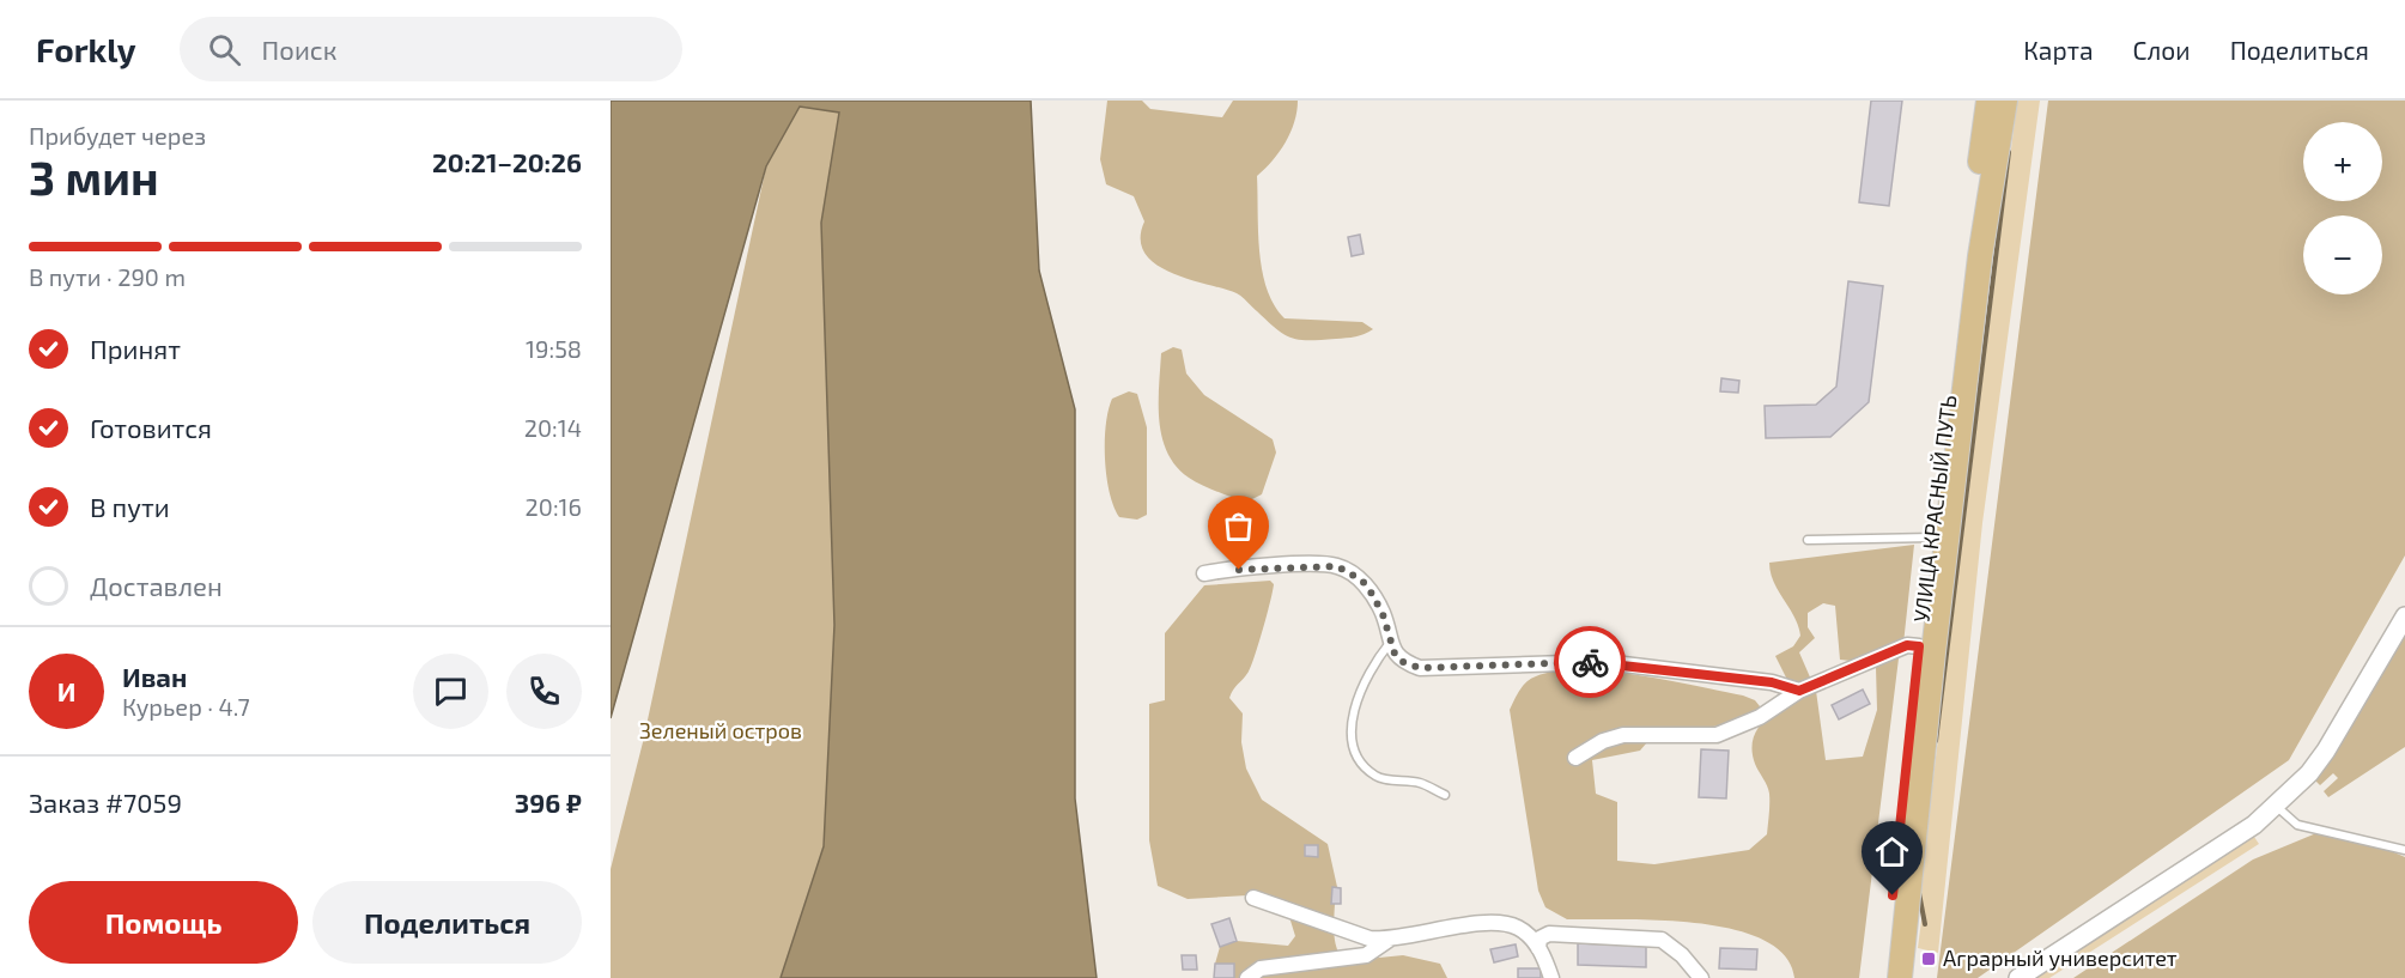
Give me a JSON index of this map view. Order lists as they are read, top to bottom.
{
  "streets": {
    "main road": ["УЛИЦА КРАСНЫЙ ПУТЬ"]
  },
  "parks": ["Зеленый остров"],
  "places": {
    "transit": ["Аграрный университет"]
  },
  "page": {
    "header": "Forkly",
    "search": "Поиск",
    "nav": ["Карта", "Слои", "Поделиться"],
    "heading": ["3 мин", "Прибудет через", "20:21–20:26"],
    "panel": [
      "Иван",
      "Курьер · 4.7",
      "Заказ #7059",
      "396 ₽"
    ],
    "map_buttons": ["+", "−"],
    "bar": "В пути · 290 m",
    "list": [
      ["Принят", "19:58"],
      ["Готовится", "20:14"],
      ["В пути", "20:16"],
      "Доставлен"
    ],
    "round": "И",
    "buttons": ["Помощь", "Поделиться"]
  }
}
